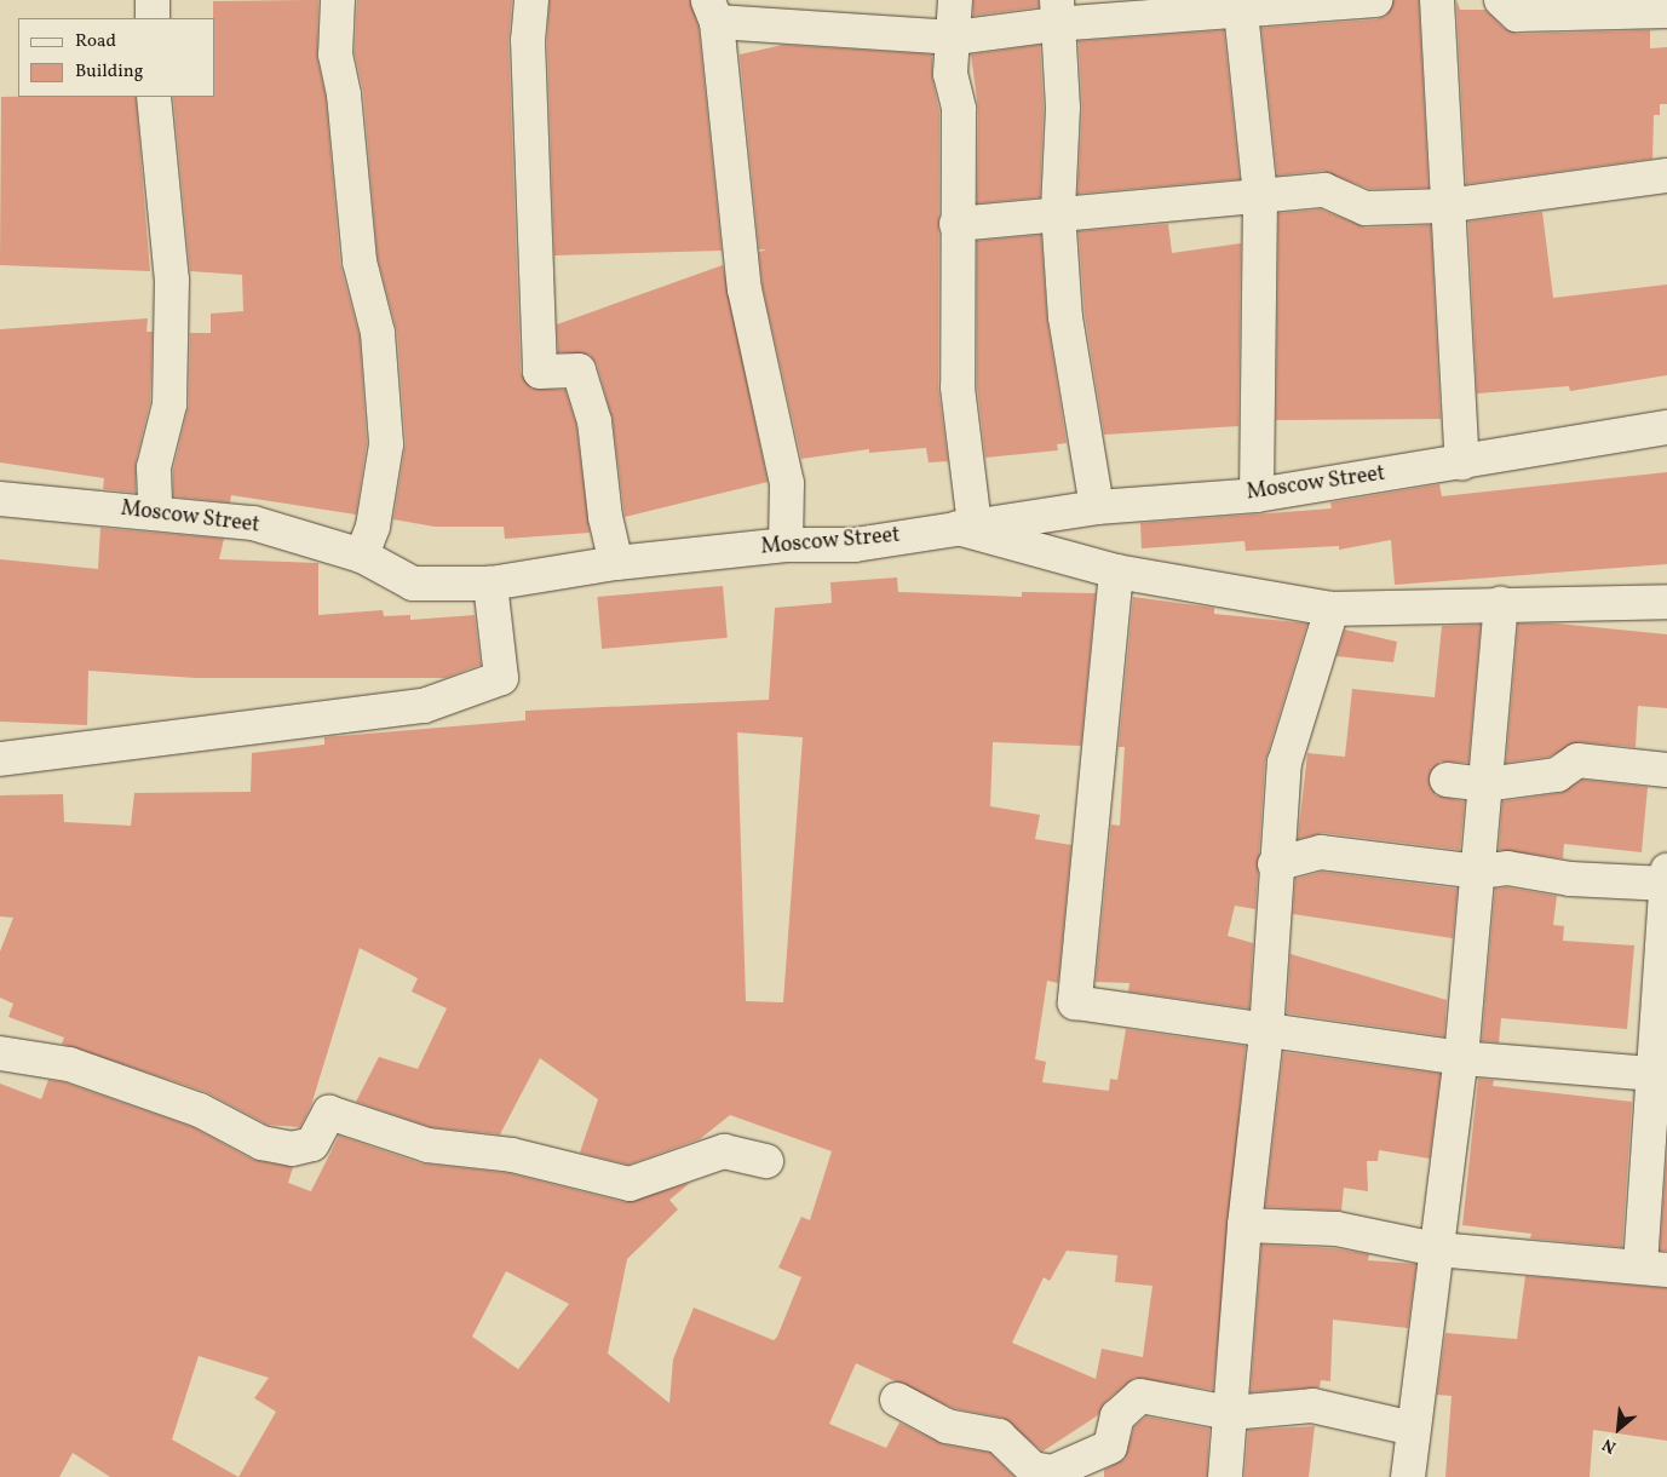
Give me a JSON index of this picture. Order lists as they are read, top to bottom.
{
  "streets": {
    "street": ["Moscow Street"]
  },
  "legend": ["Road", "Building"],
  "north": "bottom left"
}
